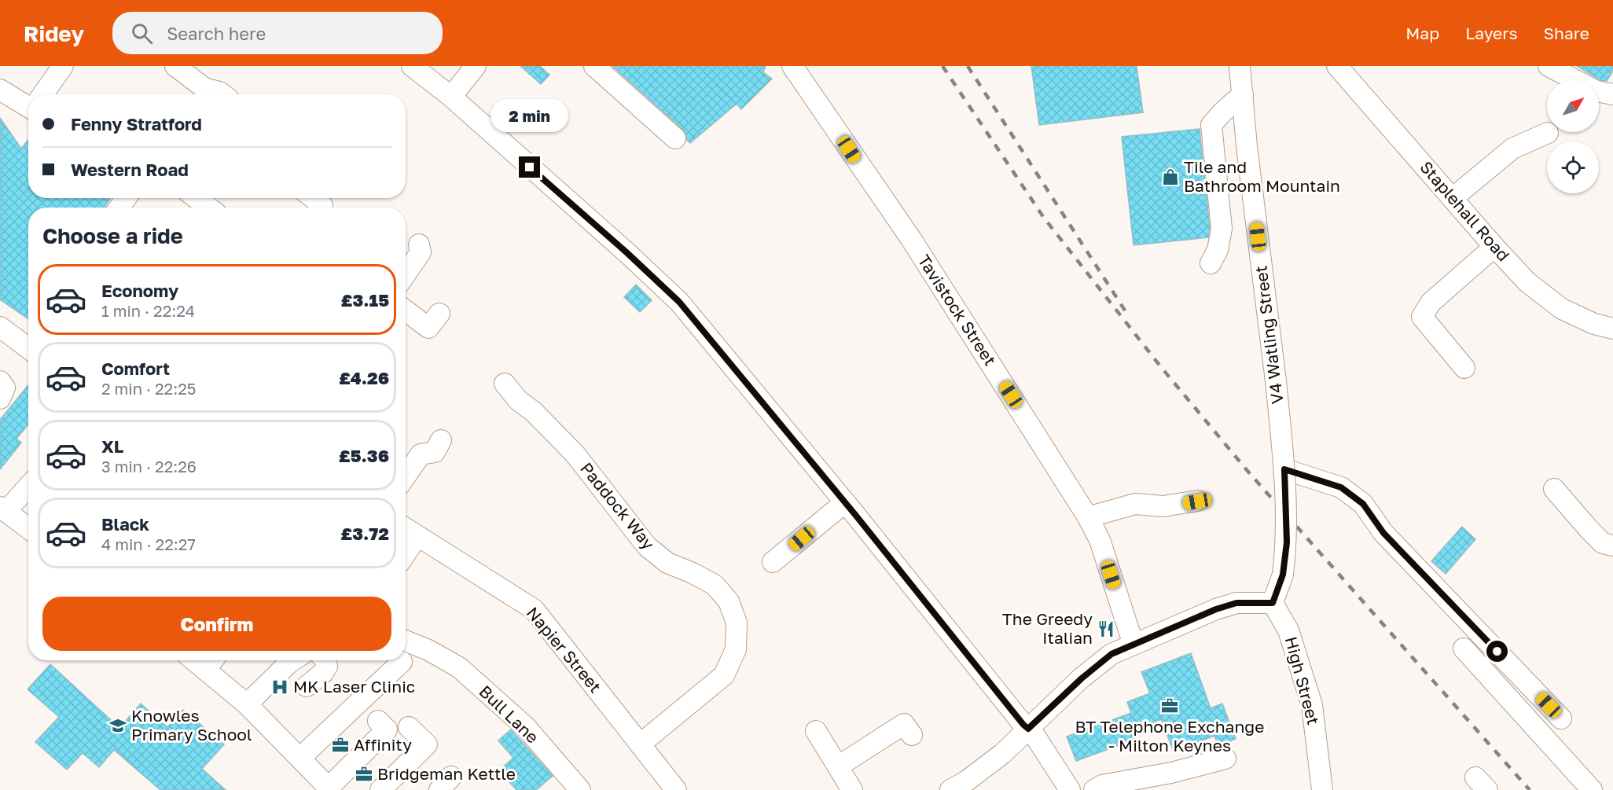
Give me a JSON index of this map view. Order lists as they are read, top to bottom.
{
  "streets": {
    "street": [
      "Staplehall Road",
      "Tavistock Street",
      "V4 Watling Street",
      "Paddock Way",
      "Napier Street",
      "High Street",
      "Bull Lane"
    ]
  },
  "crossings": [
    ["V4 Watling Street", "High Street"],
    ["Paddock Way", "Napier Street"]
  ],
  "places": {
    "shop": ["Tile and Bathroom Mountain"],
    "restaurant": ["The Greedy Italian"],
    "hospital": ["MK Laser Clinic"],
    "office": ["BT Telephone Exchange - Milton Keynes", "Affinity", "Bridgeman Kettle"],
    "school or university": ["Knowles Primary School"]
  },
  "north": "top right",
  "page": {
    "header": "Ridey",
    "search": "Search here",
    "nav": ["Map", "Layers", "Share"],
    "banner": ["Fenny Stratford", "Western Road"],
    "bubble": "2 min",
    "heading": "Choose a ride",
    "list": [
      {
        "name": "Economy",
        "note": "1 min · 22:24",
        "value": "£3.15"
      },
      {
        "name": "Comfort",
        "note": "2 min · 22:25",
        "value": "£4.26"
      },
      {
        "name": "XL",
        "note": "3 min · 22:26",
        "value": "£5.36"
      },
      {
        "name": "Black",
        "note": "4 min · 22:27",
        "value": "£3.72"
      }
    ],
    "buttons": "Confirm"
  }
}
